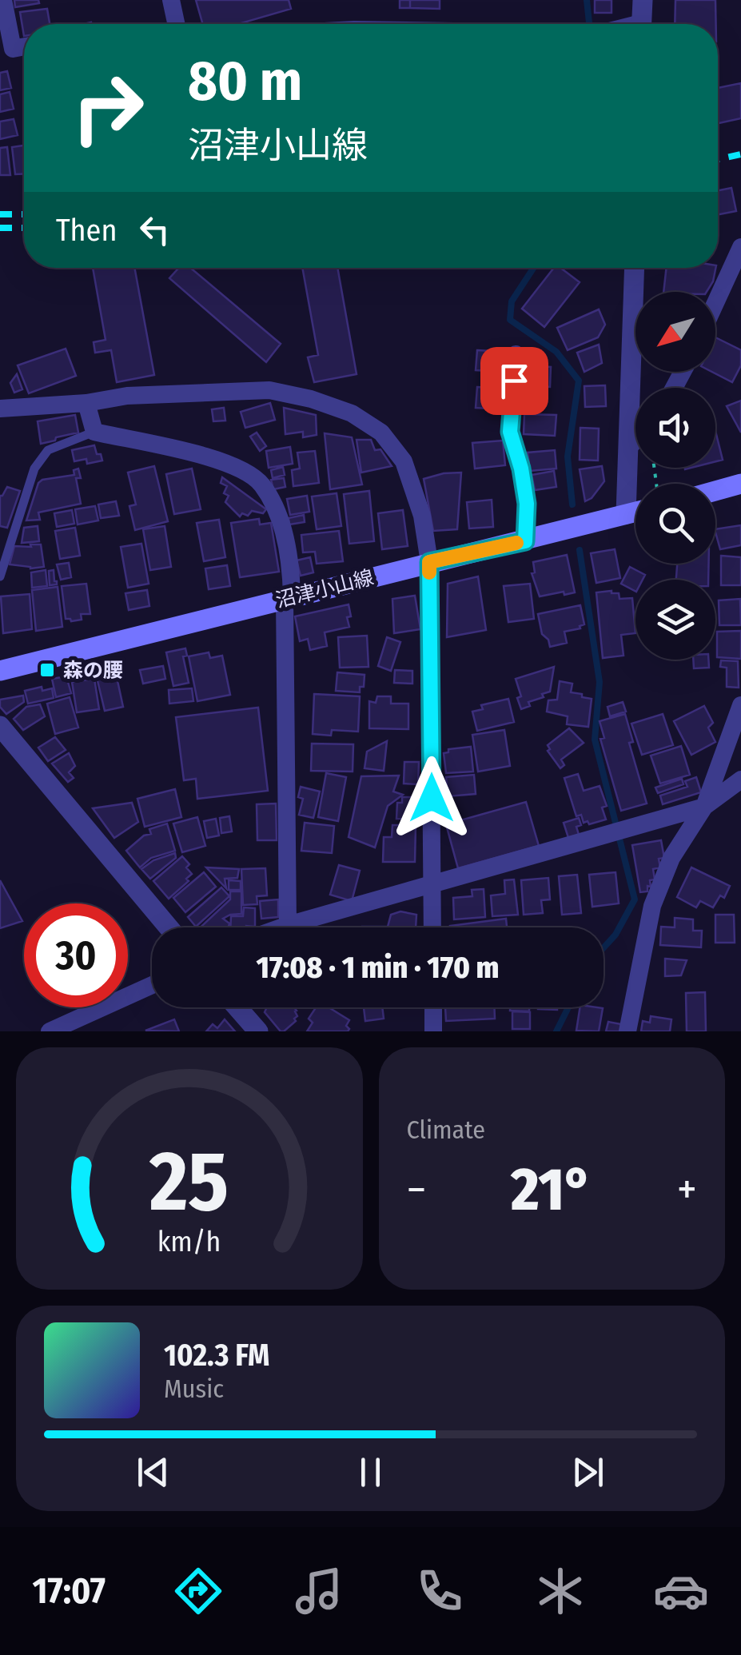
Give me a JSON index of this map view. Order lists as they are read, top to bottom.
{
  "streets": {
    "main road": ["沼津小山線"]
  },
  "places": {
    "transit": ["森の腰"]
  },
  "north": "bottom left",
  "page": {
    "turn": ["80 m", "沼津小山線"],
    "then": "Then",
    "limit": "30",
    "trip": "17:08 · 1 min · 170 m",
    "tile": "Climate",
    "heat": ["−", "21°", "+"],
    "song": ["102.3 FM", "Music"],
    "tabs": "17:07",
    "gauge": ["25", "km/h"]
  }
}
